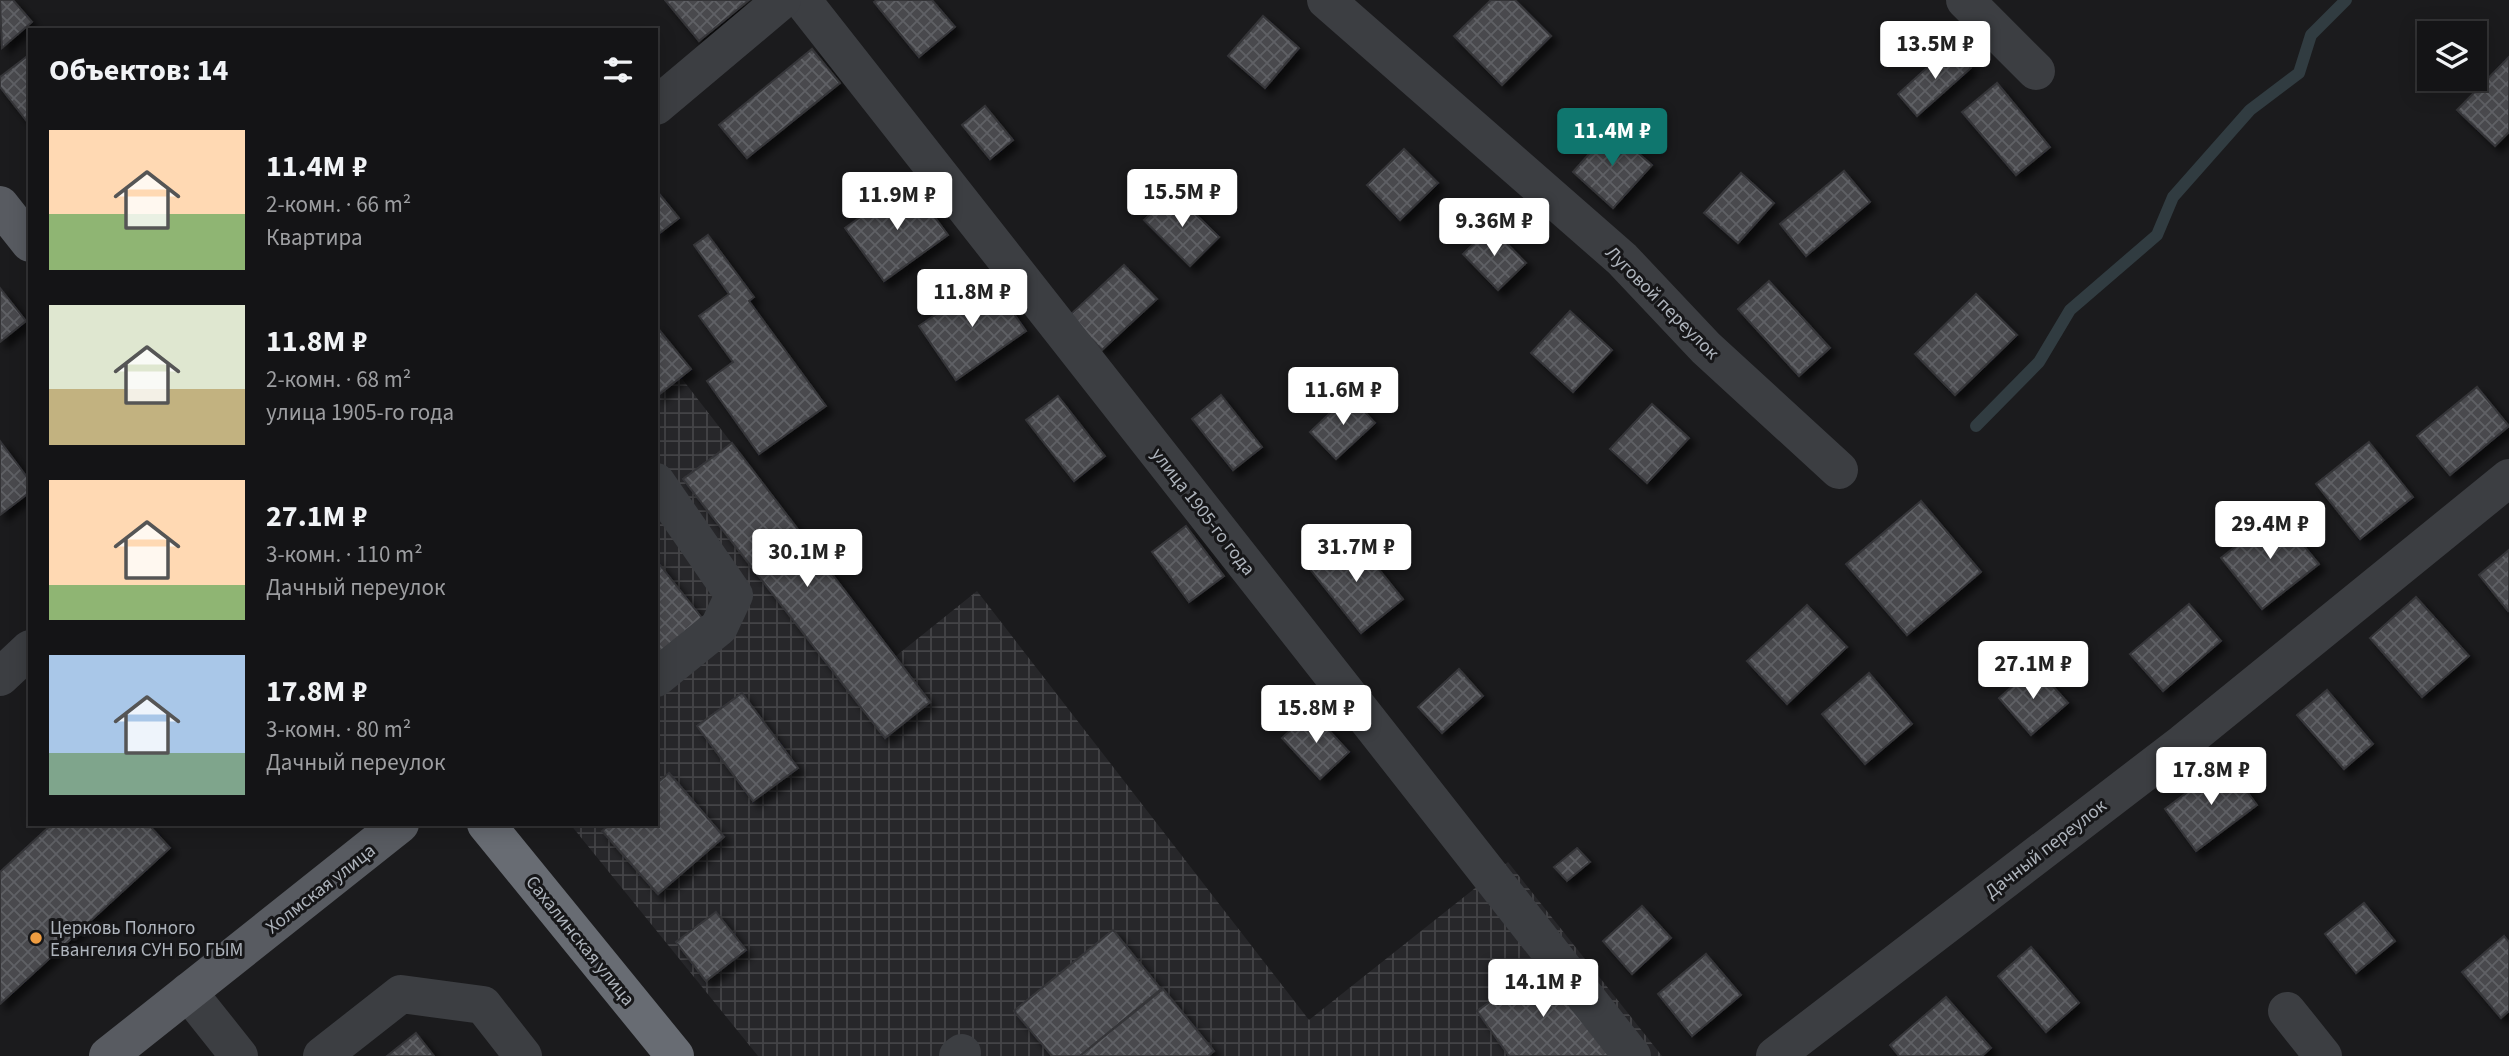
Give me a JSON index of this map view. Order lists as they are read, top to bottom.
{
  "streets": {
    "highway": ["Сахалинская улица"],
    "main road": ["Холмская улица"],
    "street": ["Луговой переулок", "улица 1905-го года", "Дачный переулок"]
  },
  "places": ["Церковь Полного Евангелия СУН БО ГЫМ"],
  "page": {
    "price": [
      "13.5M ₽",
      "11.4M ₽",
      "15.5M ₽",
      "11.9M ₽",
      "9.36M ₽",
      "11.8M ₽",
      "11.6M ₽",
      "29.4M ₽",
      "31.7M ₽",
      "30.1M ₽",
      "27.1M ₽",
      "15.8M ₽",
      "17.8M ₽",
      "14.1M ₽"
    ],
    "heading": "Объектов: 14",
    "list": [
      {
        "name": "11.4M ₽",
        "note": "2-комн. · 66 m² · Квартира"
      },
      {
        "name": "11.8M ₽",
        "note": "2-комн. · 68 m² · улица 1905-го года"
      },
      {
        "name": "27.1M ₽",
        "note": "3-комн. · 110 m² · Дачный переулок"
      },
      {
        "name": "17.8M ₽",
        "note": "3-комн. · 80 m² · Дачный переулок"
      }
    ]
  }
}
